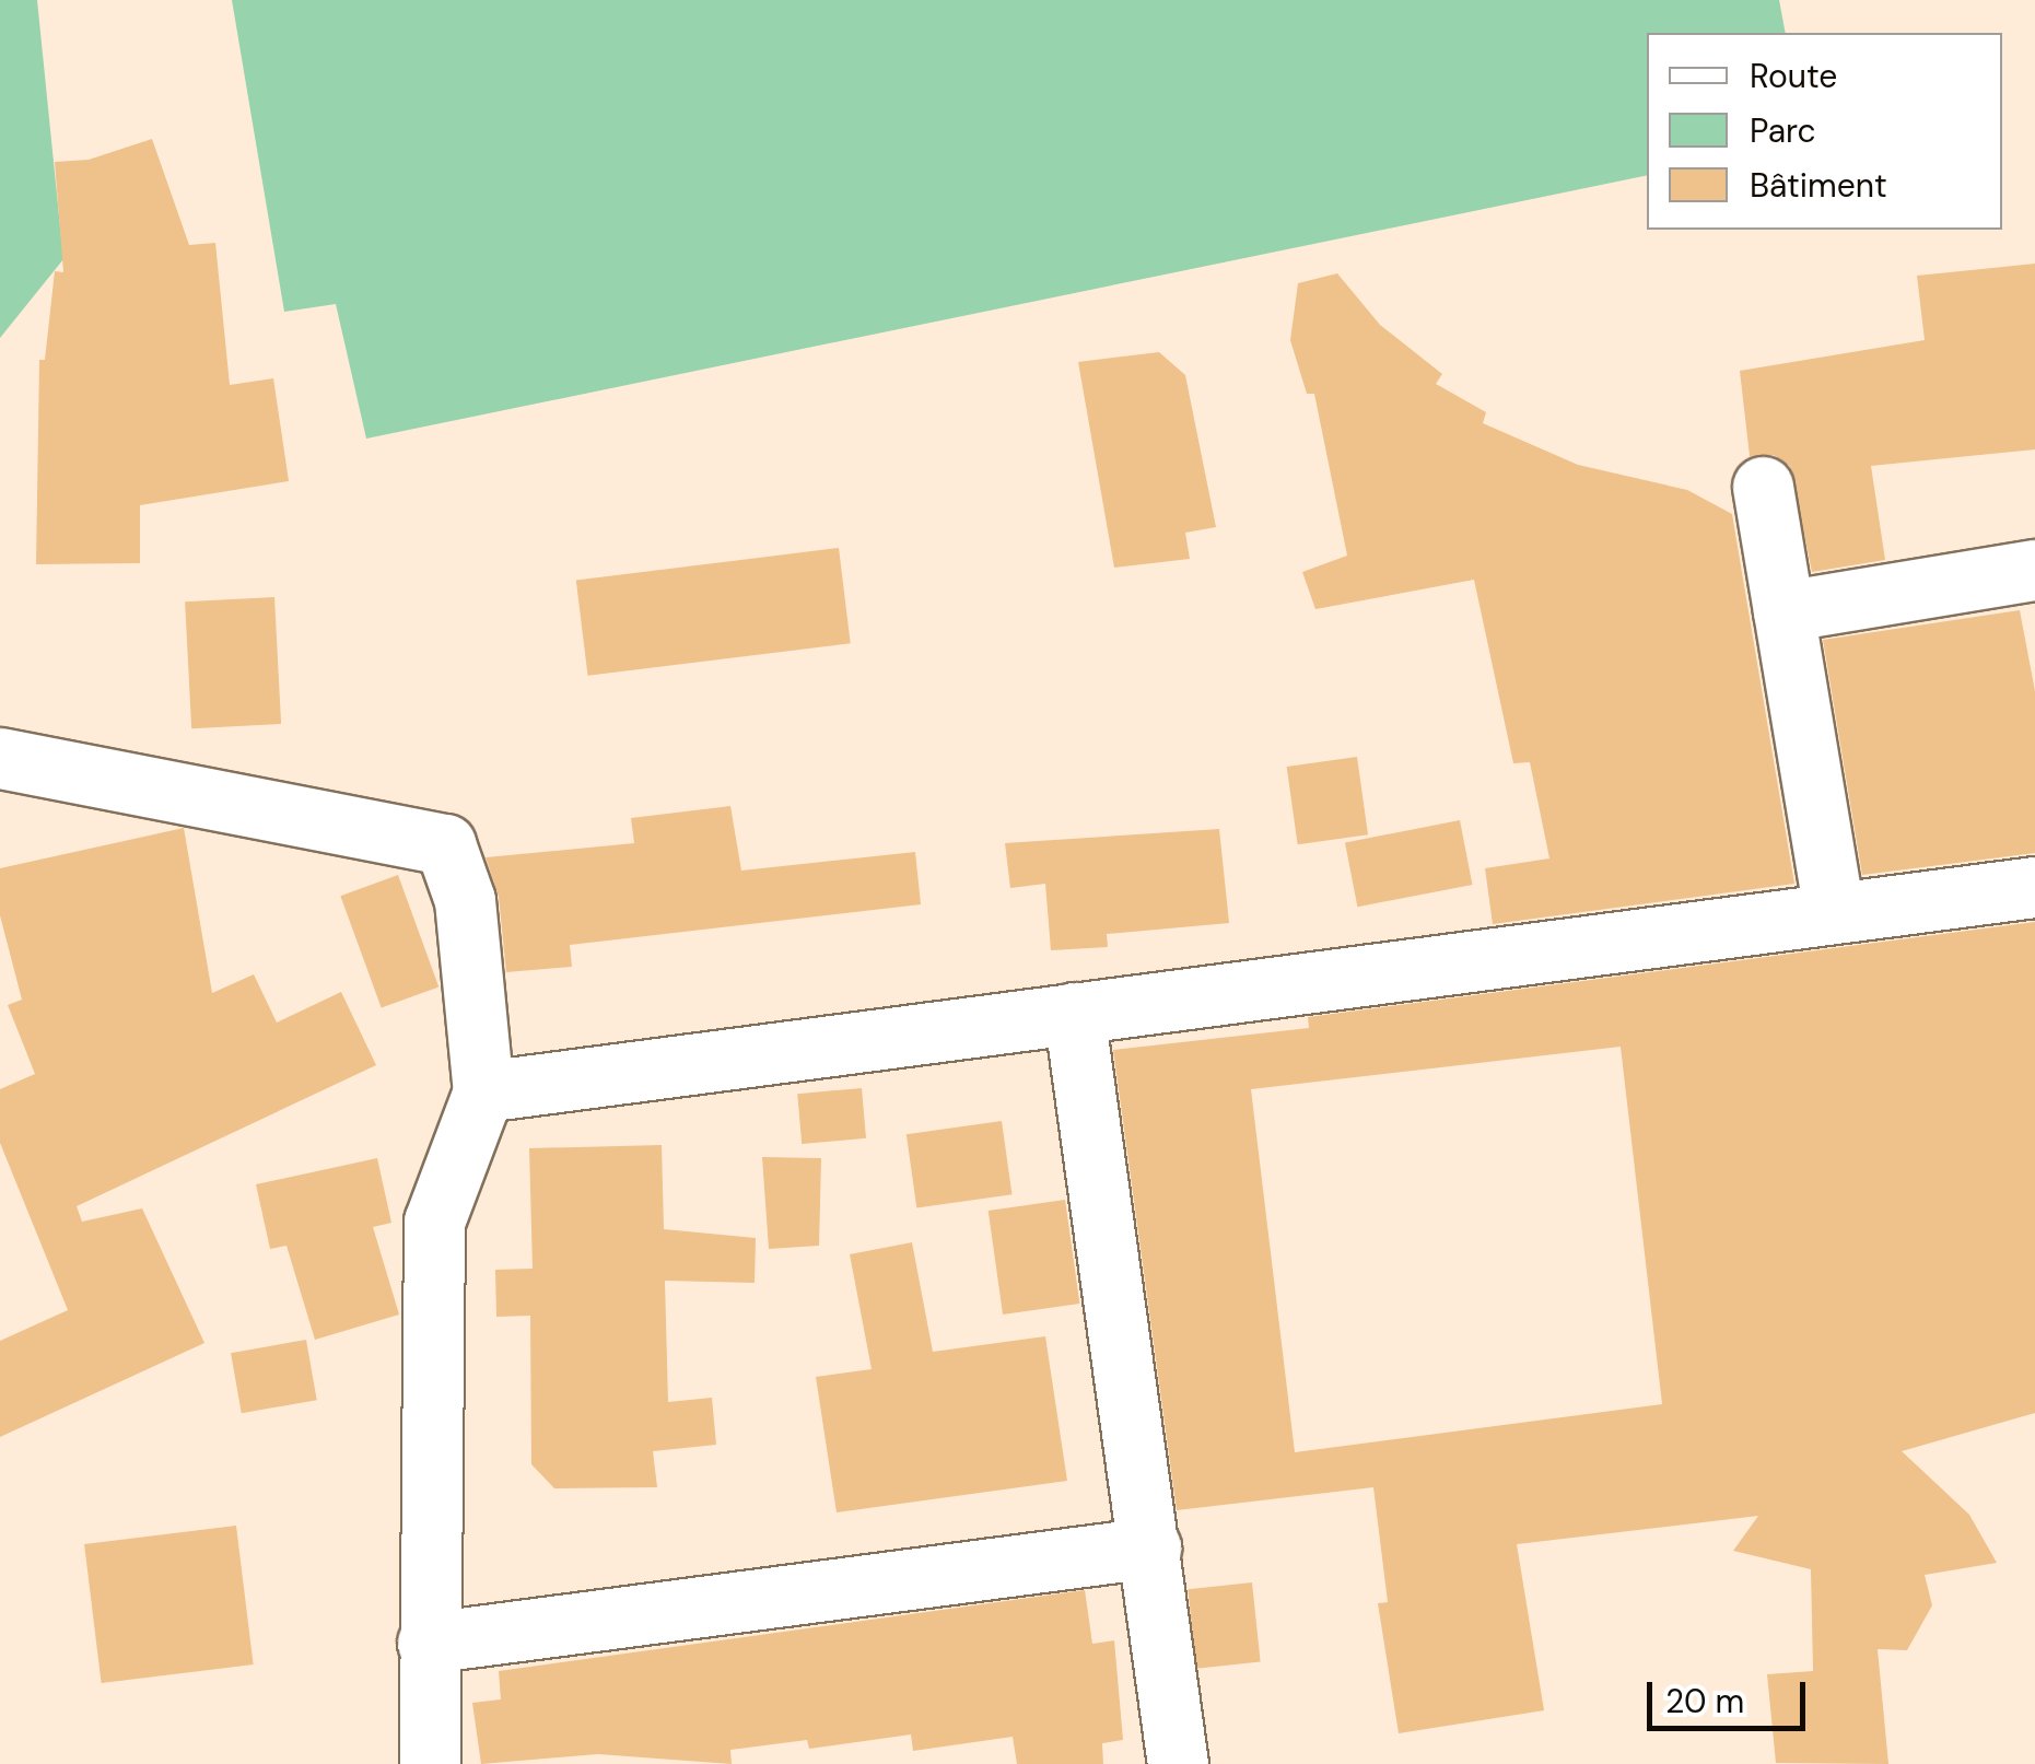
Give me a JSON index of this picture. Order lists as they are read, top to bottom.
{
  "legend": ["Route", "Parc", "Bâtiment"],
  "scale_bar": "20 m"
}
